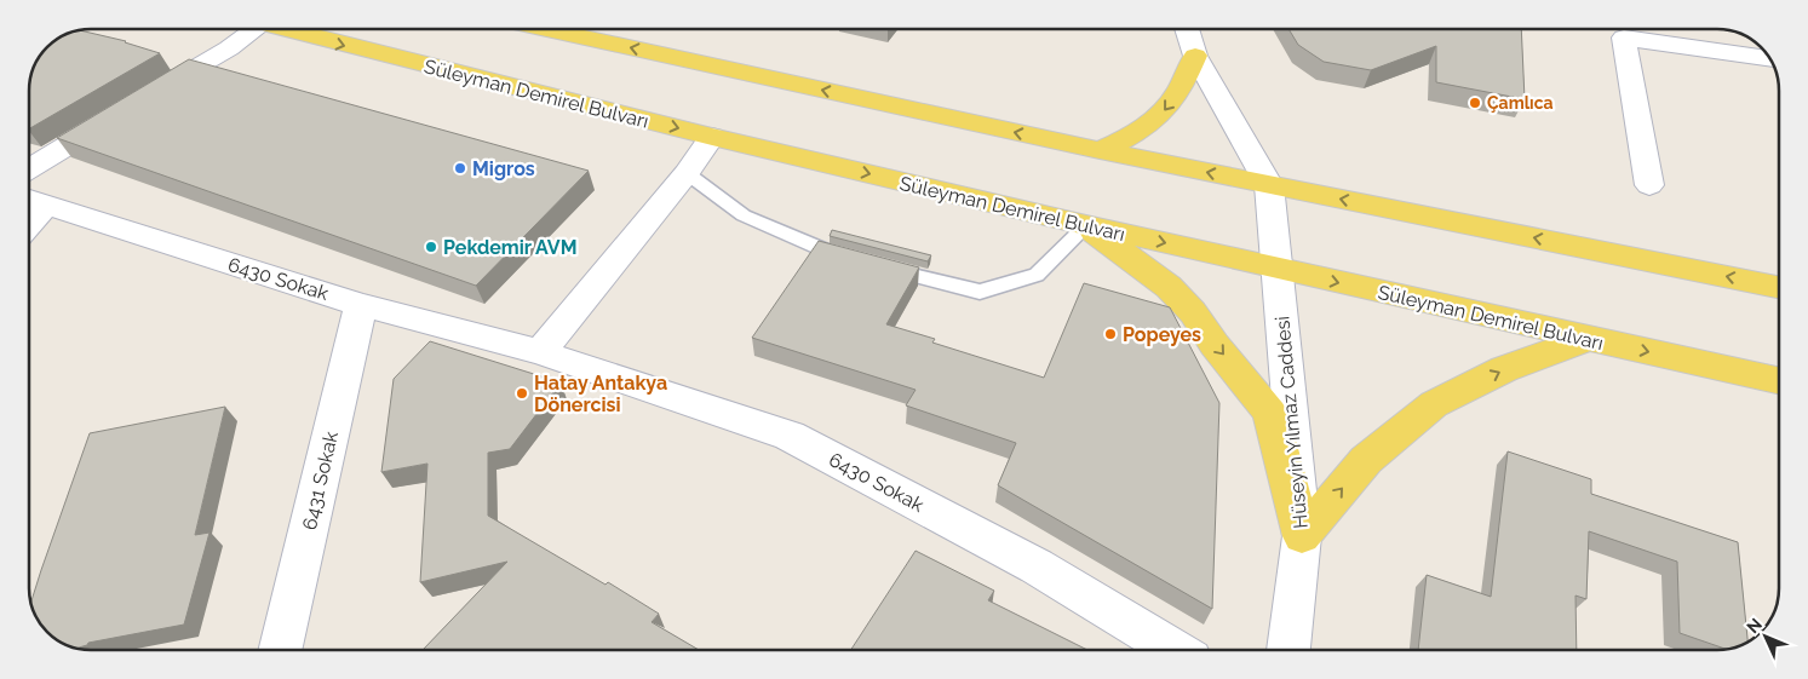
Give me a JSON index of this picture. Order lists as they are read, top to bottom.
{
  "streets": {
    "main road": ["Süleyman Demirel Bulvarı"],
    "street": ["6430 Sokak", "Hüseyin Yılmaz Caddesi", "6431 Sokak"]
  },
  "crossings": [
    ["Süleyman Demirel Bulvarı", "Hüseyin Yılmaz Caddesi"],
    ["6430 Sokak", "6431 Sokak"]
  ],
  "places": [
    "Çamlıca",
    "Migros",
    "Pekdemir AVM",
    "Popeyes",
    "Hatay Antakya Dönercisi"
  ],
  "north": "top left"
}
